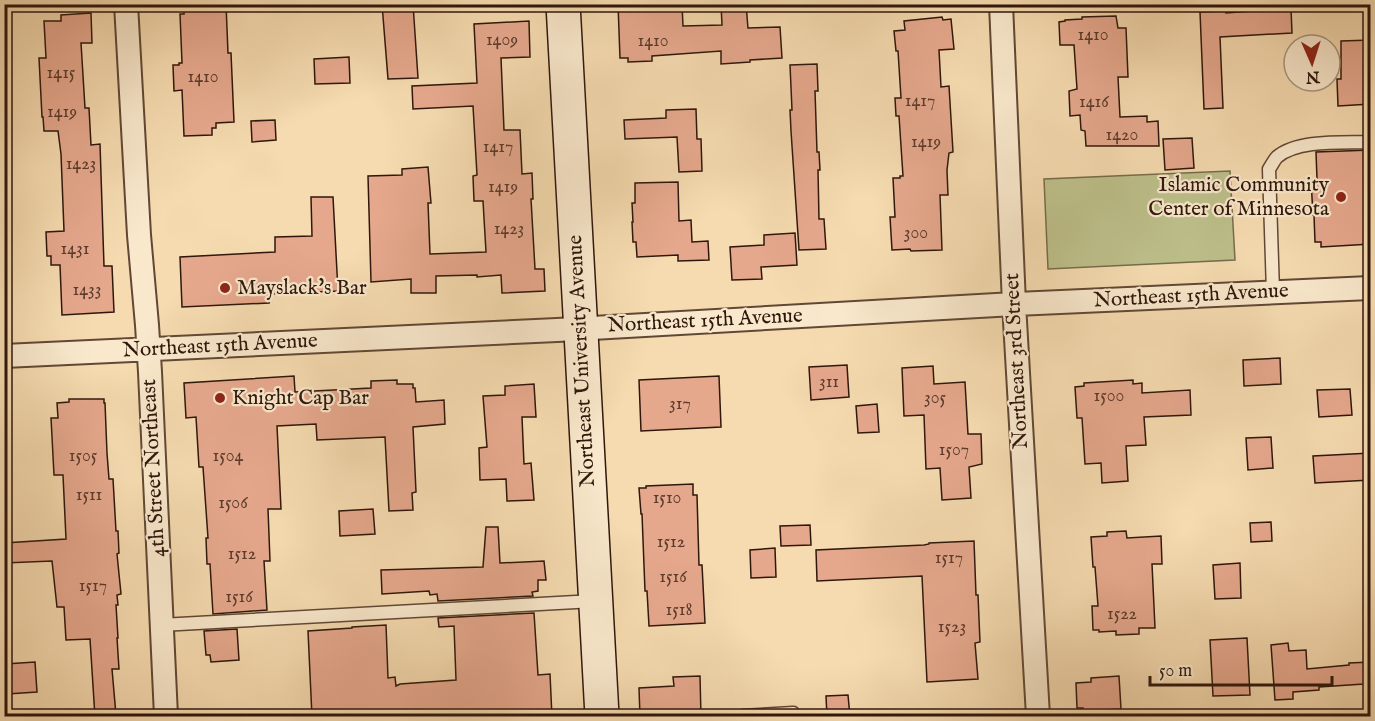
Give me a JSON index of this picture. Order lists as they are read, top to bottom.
{
  "streets": {
    "main road": ["Northeast University Avenue"],
    "street": ["Northeast 15th Avenue", "Northeast 3rd Street", "4th Street Northeast"]
  },
  "crossings": [
    ["Northeast 15th Avenue", "Northeast University Avenue"],
    ["Northeast 15th Avenue", "Northeast 3rd Street"],
    ["Northeast 15th Avenue", "4th Street Northeast"]
  ],
  "places": ["Islamic Community Center of Minnesota", "Mayslack's Bar", "Knight Cap Bar"],
  "house_numbers": [
    "1410",
    "1409",
    "1410",
    "1415",
    "1410",
    "1417",
    "1416",
    "1419",
    "1420",
    "1419",
    "1417",
    "1423",
    "1419",
    "1423",
    "300",
    "1431",
    "1433",
    "311",
    "1500",
    "305",
    "317",
    "1507",
    "1505",
    "1504",
    "1511",
    "1510",
    "1506",
    "1512",
    "1512",
    "1517",
    "1516",
    "1517",
    "1516",
    "1518",
    "1522",
    "1523"
  ],
  "scale_bar": "50 m",
  "north": "bottom"
}
